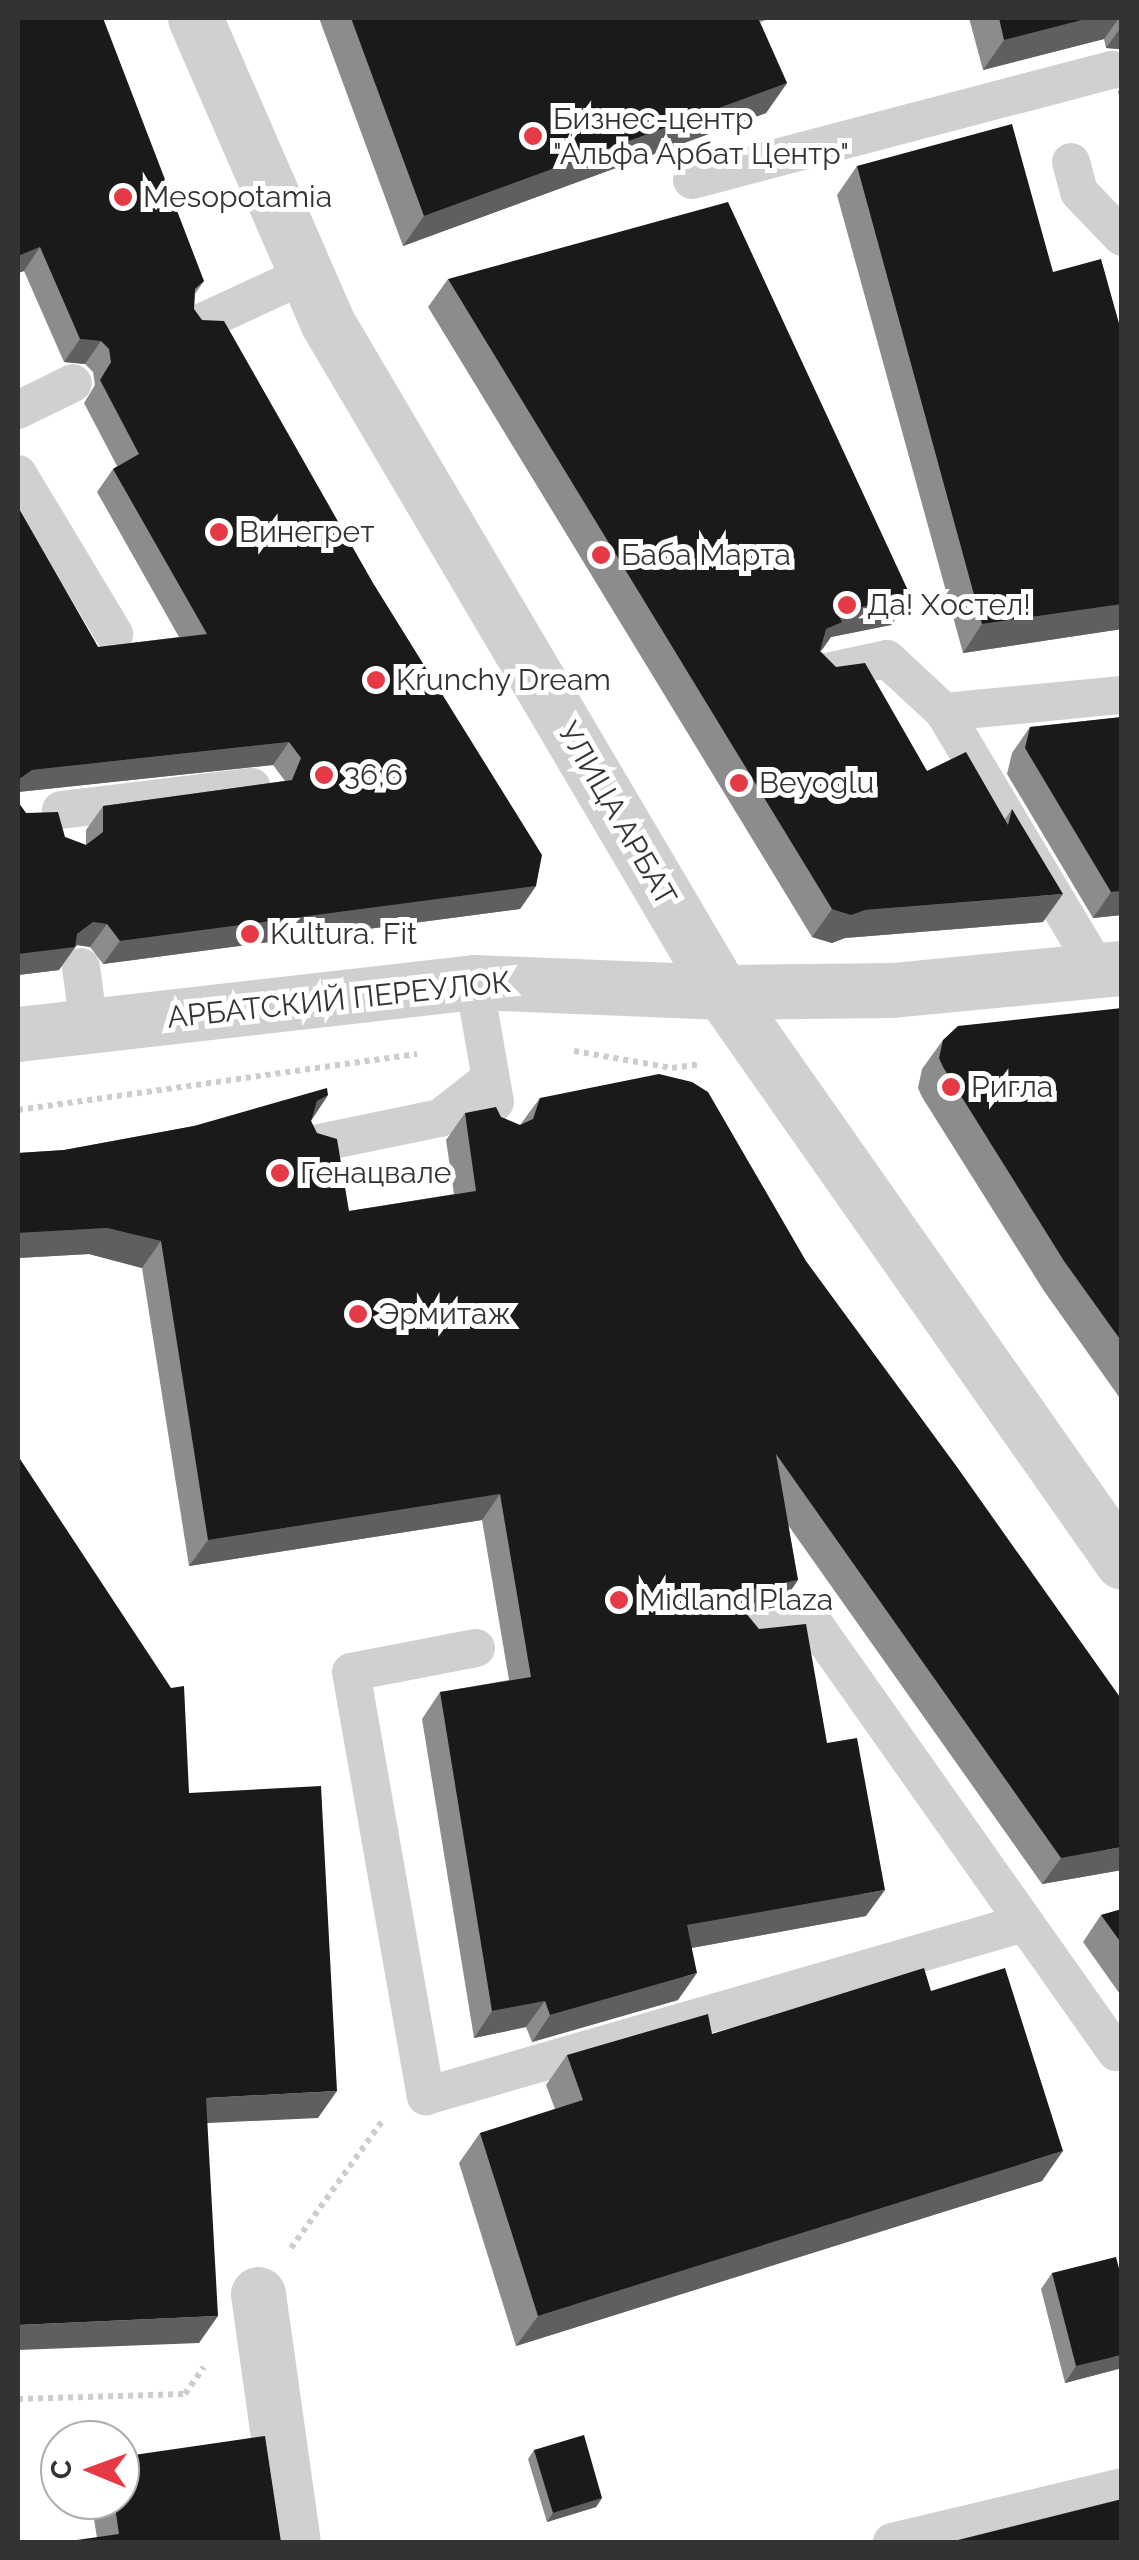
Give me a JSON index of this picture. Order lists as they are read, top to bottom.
{
  "streets": {
    "street": ["УЛИЦА АРБАТ", "АРБАТСКИЙ ПЕРЕУЛОК"]
  },
  "crossings": [
    ["УЛИЦА АРБАТ", "АРБАТСКИЙ ПЕРЕУЛОК"]
  ],
  "places": [
    "Бизнес-центр \"Альфа Арбат Центр\"",
    "Mesopotamia",
    "Винегрет",
    "Баба Марта",
    "Да! Хостел!",
    "Krunchy Dream",
    "36,6",
    "Beyoglu",
    "Kultura. Fit",
    "Ригла",
    "Генацвале",
    "Эрмитаж",
    "Midland Plaza"
  ],
  "north": "left"
}
